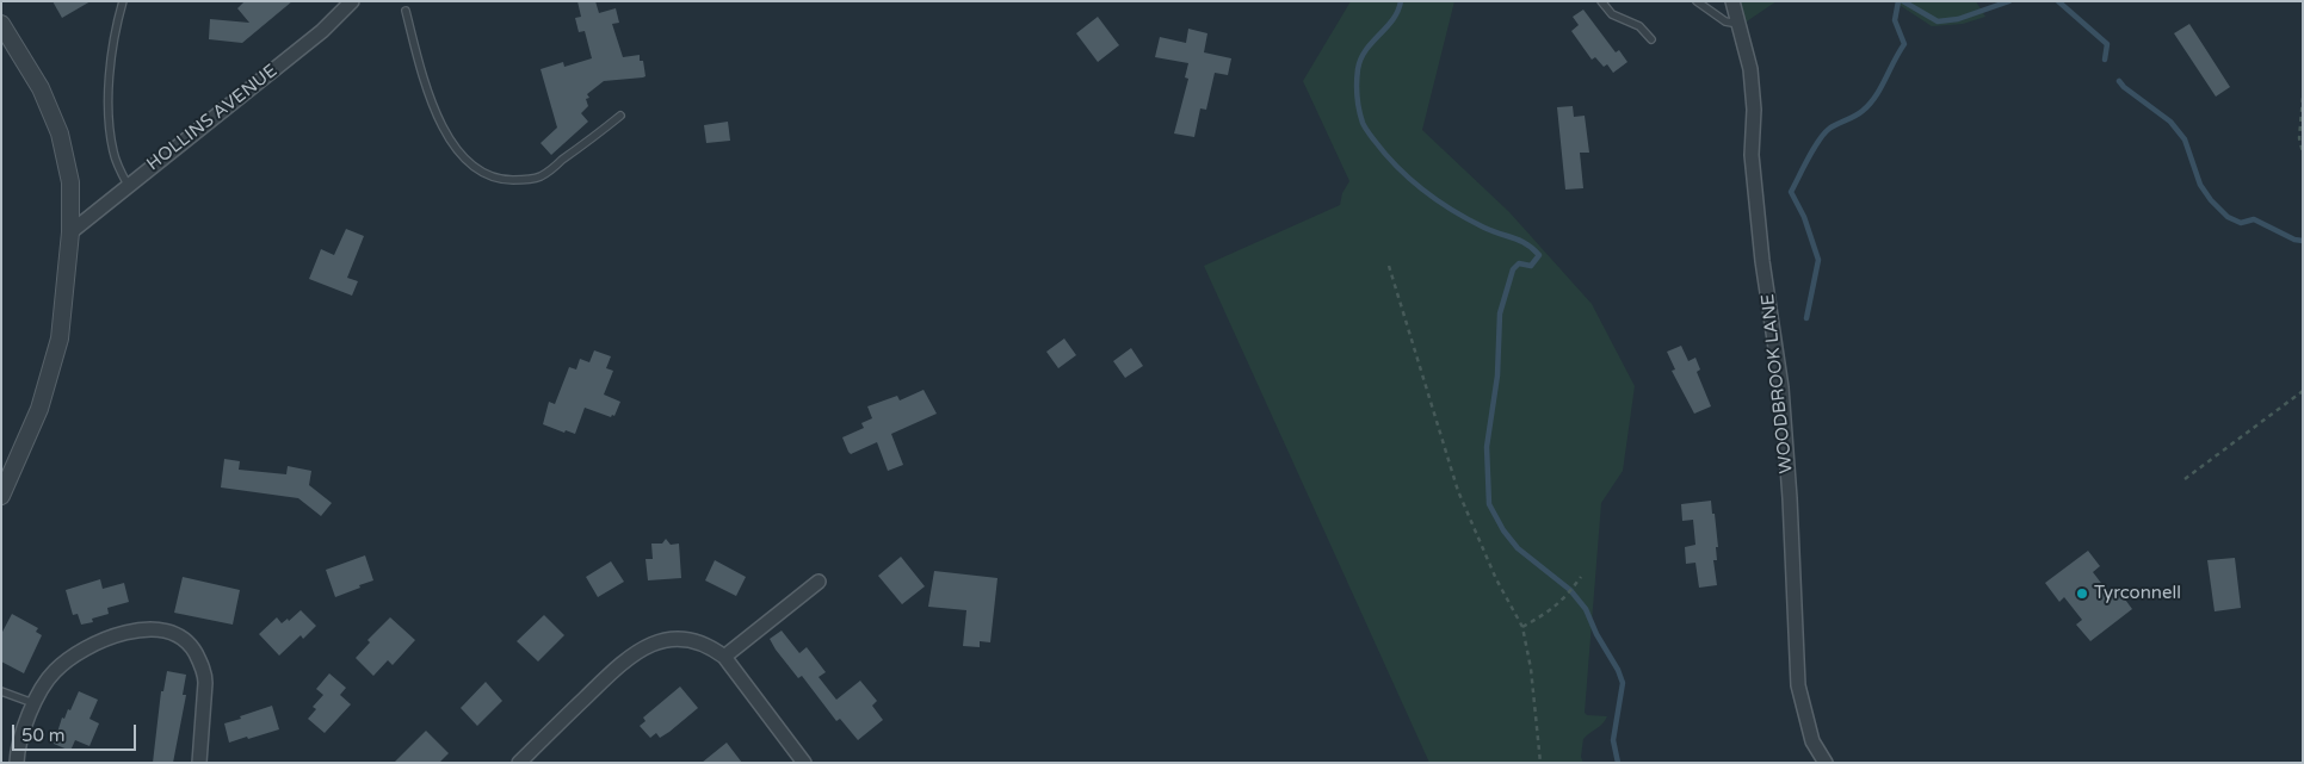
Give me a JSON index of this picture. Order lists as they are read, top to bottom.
{
  "streets": {
    "street": ["HOLLINS AVENUE", "WOODBROOK LANE"]
  },
  "places": ["Tyrconnell"],
  "scale_bar": "50 m"
}
